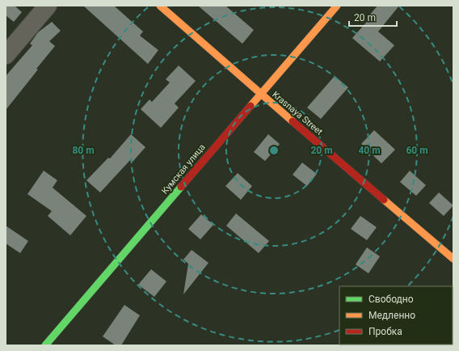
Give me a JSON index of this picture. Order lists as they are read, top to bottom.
{
  "streets": {
    "street": ["Krasnaya Street", "Кумская улица"]
  },
  "crossings": [
    ["Krasnaya Street", "Кумская улица"]
  ],
  "legend": ["Свободно", "Медленно", "Пробка"],
  "scale_bar": "20 m",
  "rings": [
    "20 m",
    "40 m",
    "60 m",
    "80 m"
  ]
}
